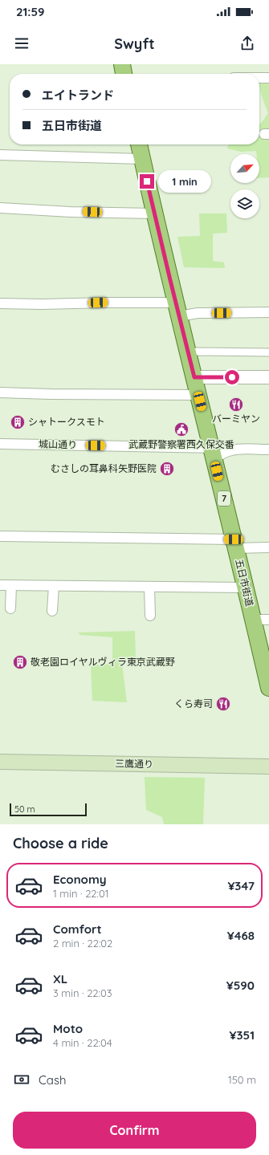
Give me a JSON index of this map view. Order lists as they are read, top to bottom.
{
  "streets": {
    "main road": ["7", "五日市街道", "三鷹通り"],
    "street": ["城山通り"]
  },
  "crossings": [
    ["城山通り", "五日市街道"]
  ],
  "places": {
    "restaurant": ["バーミヤン", "くら寿司"],
    "building": ["シャトークスモト", "むさしの耳鼻科矢野医院", "敬老園ロイヤルヴィラ東京武蔵野"],
    "public building": ["武蔵野警察署西久保交番"]
  },
  "scale_bar": "50 m",
  "north": "top right",
  "page": {
    "status": "21:59",
    "header": "Swyft",
    "banner": ["エイトランド", "五日市街道"],
    "bubble": "1 min",
    "scale": "50 m",
    "heading": "Choose a ride",
    "list": [
      {
        "name": "Economy",
        "note": "1 min · 22:01",
        "value": "¥347"
      },
      {
        "name": "Comfort",
        "note": "2 min · 22:02",
        "value": "¥468"
      },
      {
        "name": "XL",
        "note": "3 min · 22:03",
        "value": "¥590"
      },
      {
        "name": "Moto",
        "note": "4 min · 22:04",
        "value": "¥351"
      }
    ],
    "pay": ["Cash", "150 m"],
    "buttons": "Confirm"
  }
}
